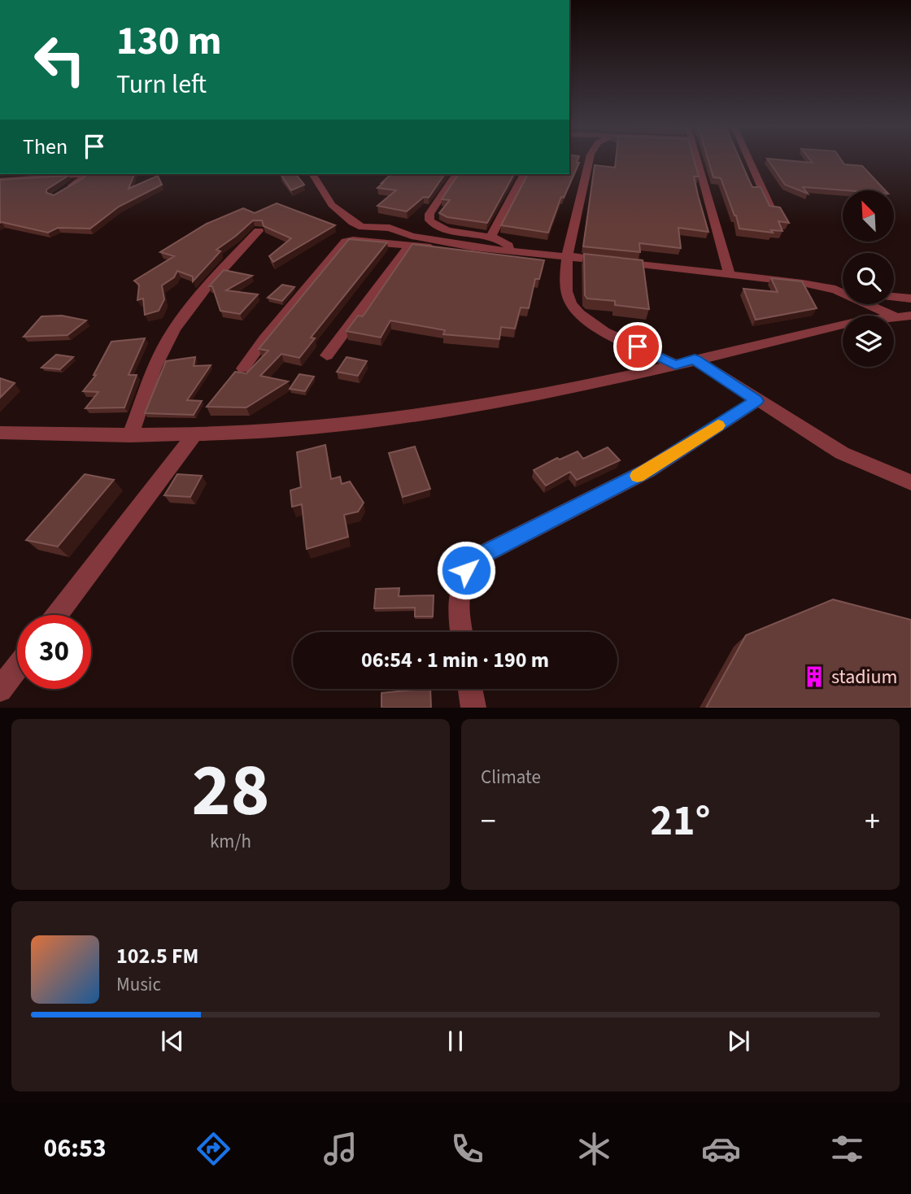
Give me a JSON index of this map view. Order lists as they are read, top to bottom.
{
  "places": {
    "building": ["stadium"]
  },
  "north": "top left",
  "page": {
    "turn": ["130 m", "Turn left"],
    "then": "Then",
    "limit": "30",
    "trip": "06:54 · 1 min · 190 m",
    "tile": [
      ["28", "km/h"],
      "Climate"
    ],
    "heat": ["−", "21°", "+"],
    "song": ["102.5 FM", "Music"],
    "tabs": "06:53"
  }
}
